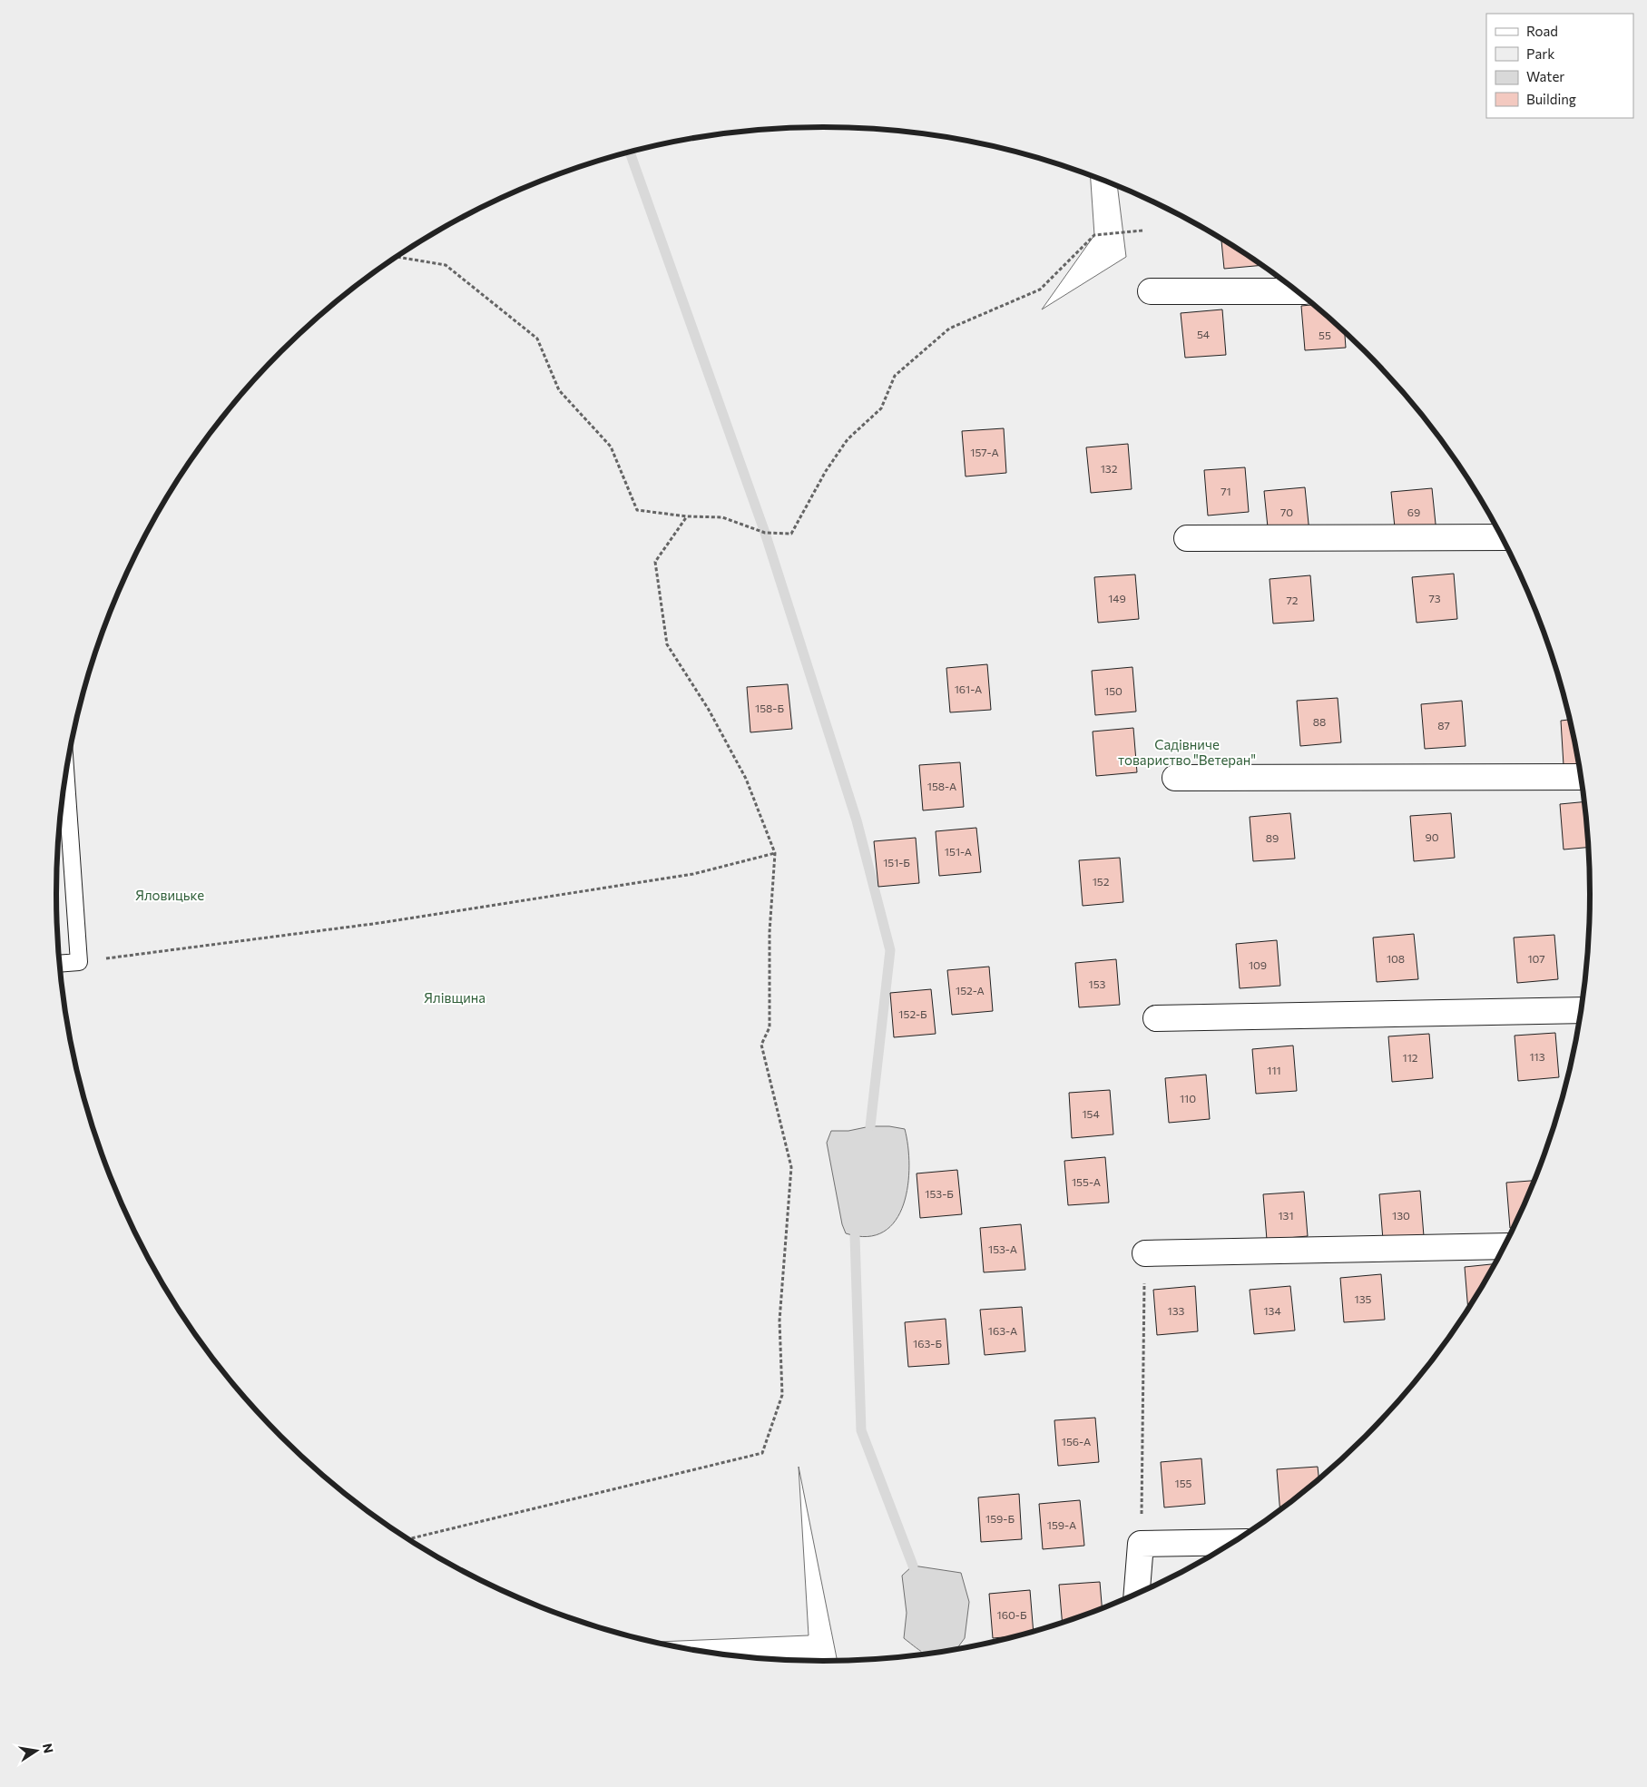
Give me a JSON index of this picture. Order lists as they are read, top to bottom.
{
  "parks": ["Садівниче товариство \"Ветеран\"", "Яловицьке", "Ялівщина"],
  "house_numbers": [
    "54",
    "55",
    "157-А",
    "132",
    "71",
    "70",
    "69",
    "149",
    "73",
    "72",
    "161-А",
    "150",
    "158-Б",
    "88",
    "87",
    "158-А",
    "90",
    "89",
    "151-А",
    "151-Б",
    "152",
    "108",
    "107",
    "109",
    "153",
    "152-А",
    "152-Б",
    "113",
    "112",
    "111",
    "110",
    "154",
    "155-А",
    "153-Б",
    "131",
    "130",
    "153-А",
    "135",
    "133",
    "134",
    "163-А",
    "163-Б",
    "156-А",
    "155",
    "159-Б",
    "159-А",
    "160-Б"
  ],
  "legend": [
    "Road",
    "Park",
    "Water",
    "Building"
  ],
  "north": "right"
}
